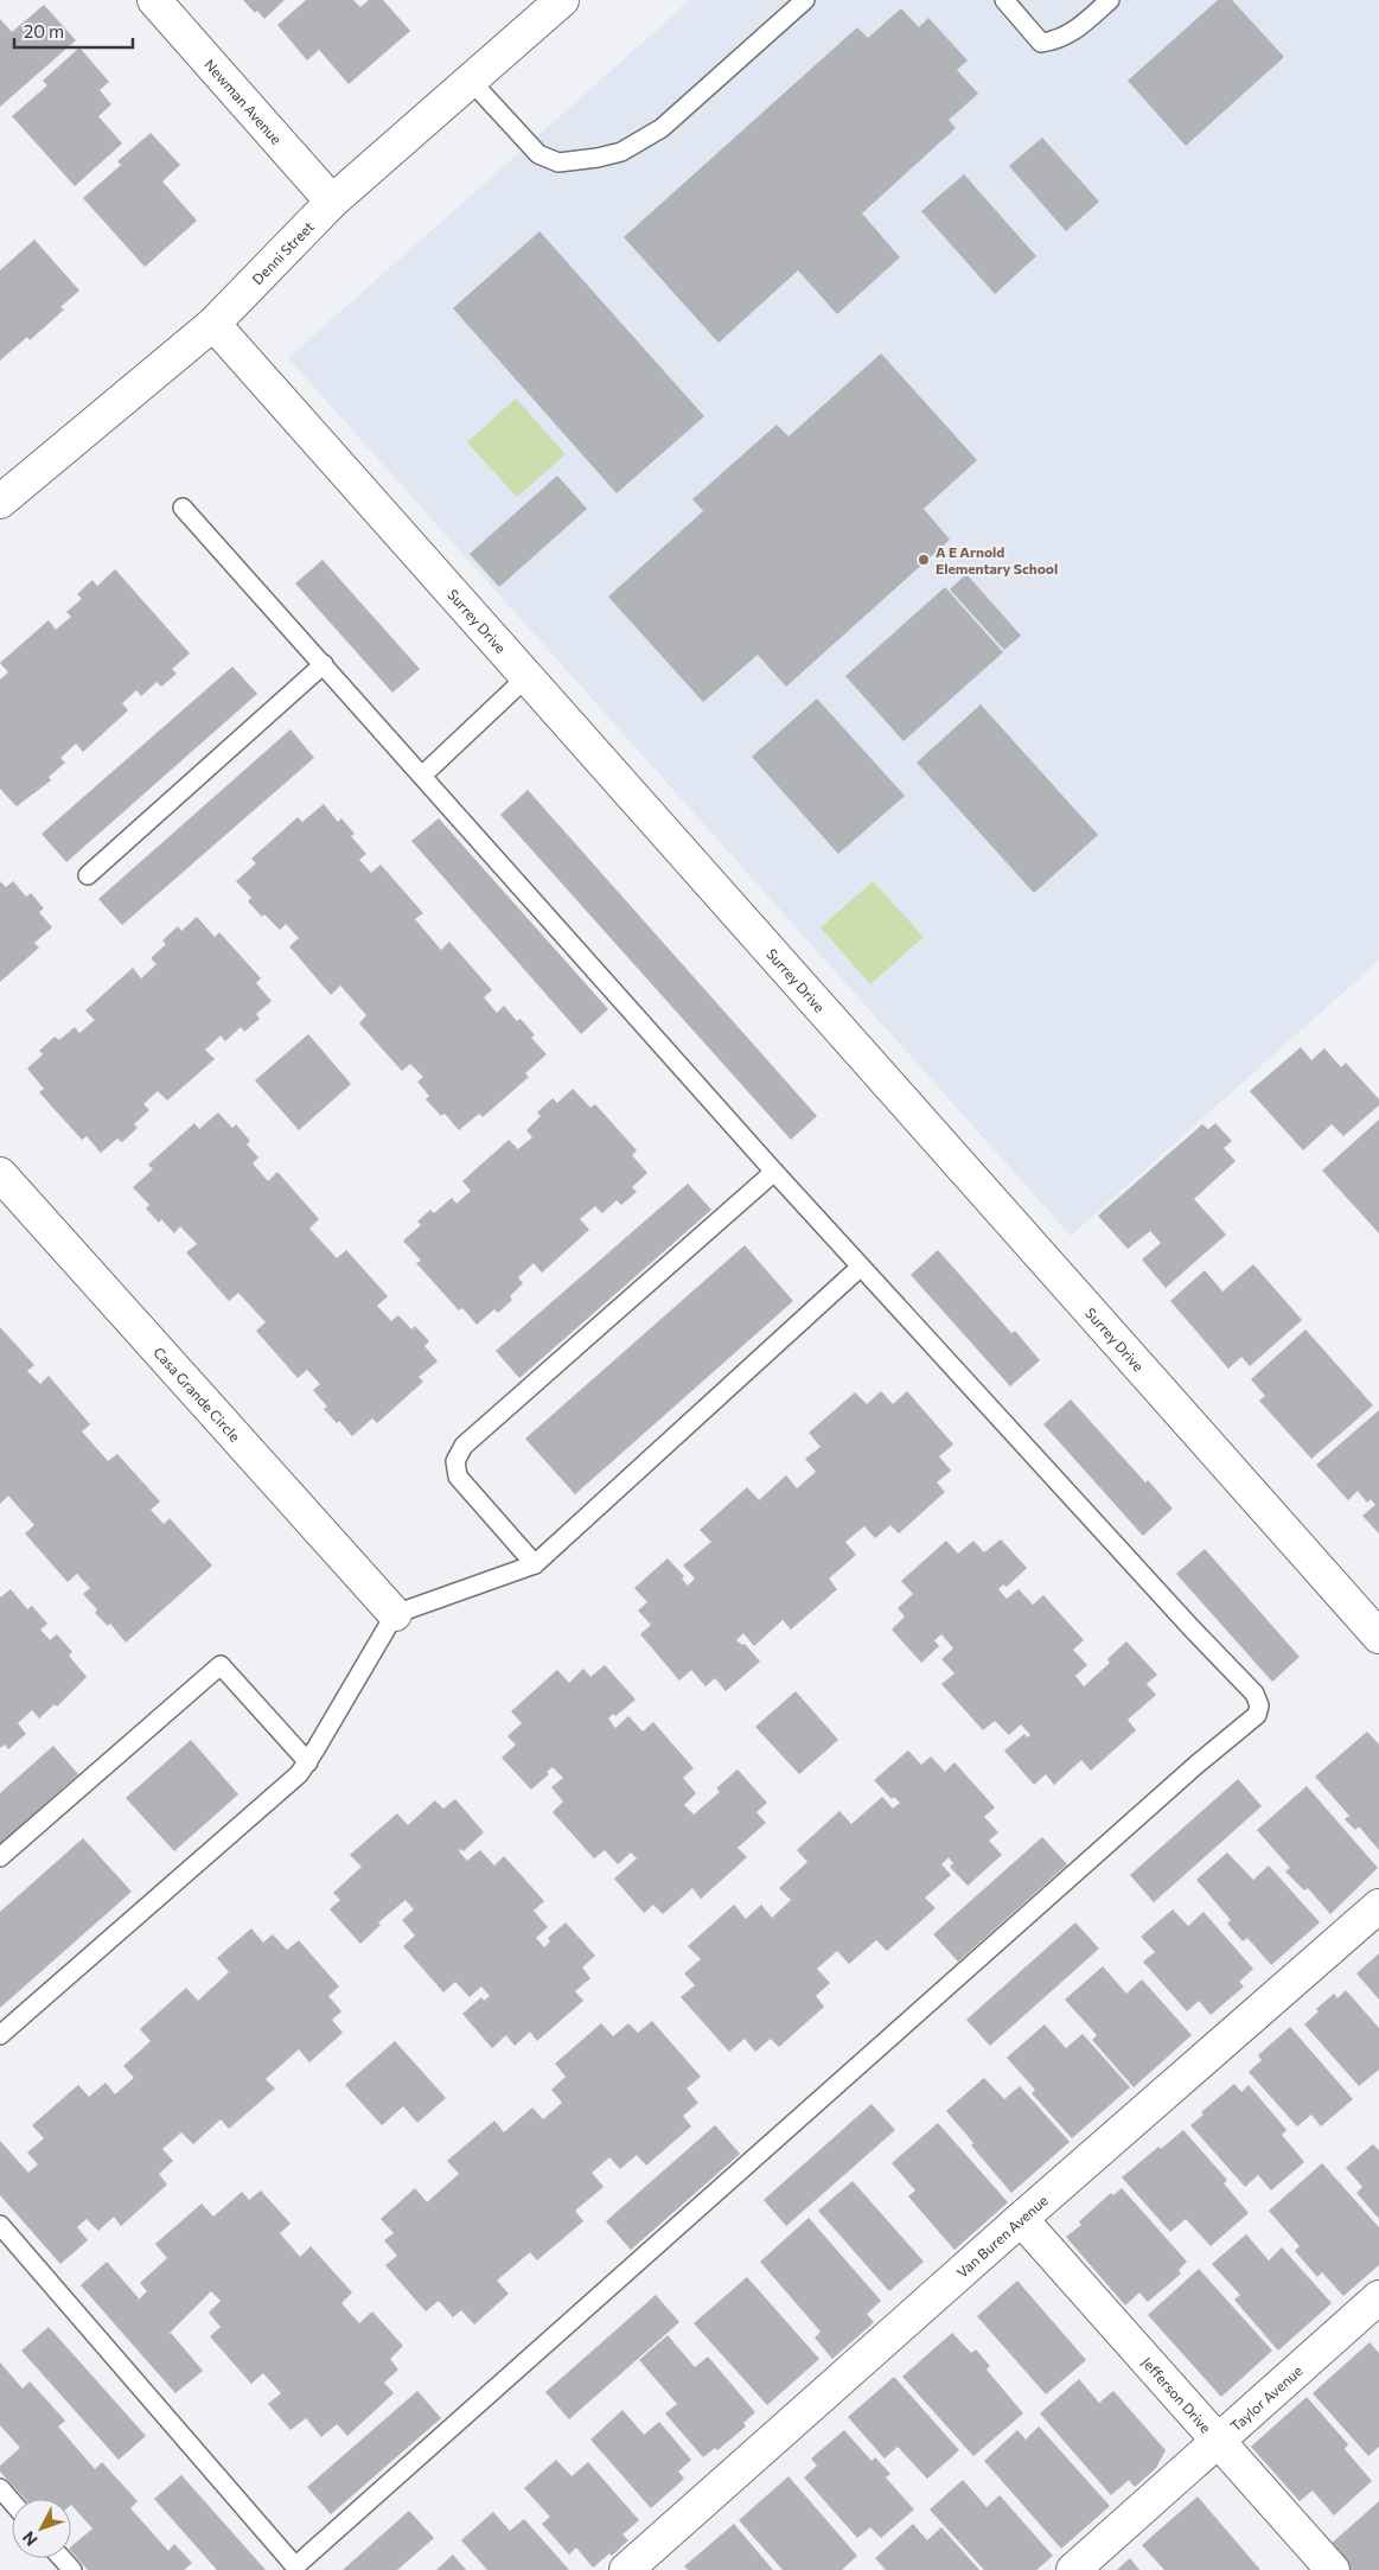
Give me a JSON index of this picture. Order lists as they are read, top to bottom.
{
  "streets": {
    "street": [
      "Newman Avenue",
      "Denni Street",
      "Surrey Drive",
      "Casa Grande Circle",
      "Van Buren Avenue",
      "Jefferson Drive",
      "Taylor Avenue"
    ]
  },
  "crossings": [
    ["Newman Avenue", "Denni Street"],
    ["Denni Street", "Surrey Drive"],
    ["Van Buren Avenue", "Jefferson Drive"],
    ["Jefferson Drive", "Taylor Avenue"]
  ],
  "places": ["A E Arnold Elementary School"],
  "scale_bar": "20 m",
  "north": "bottom left"
}
